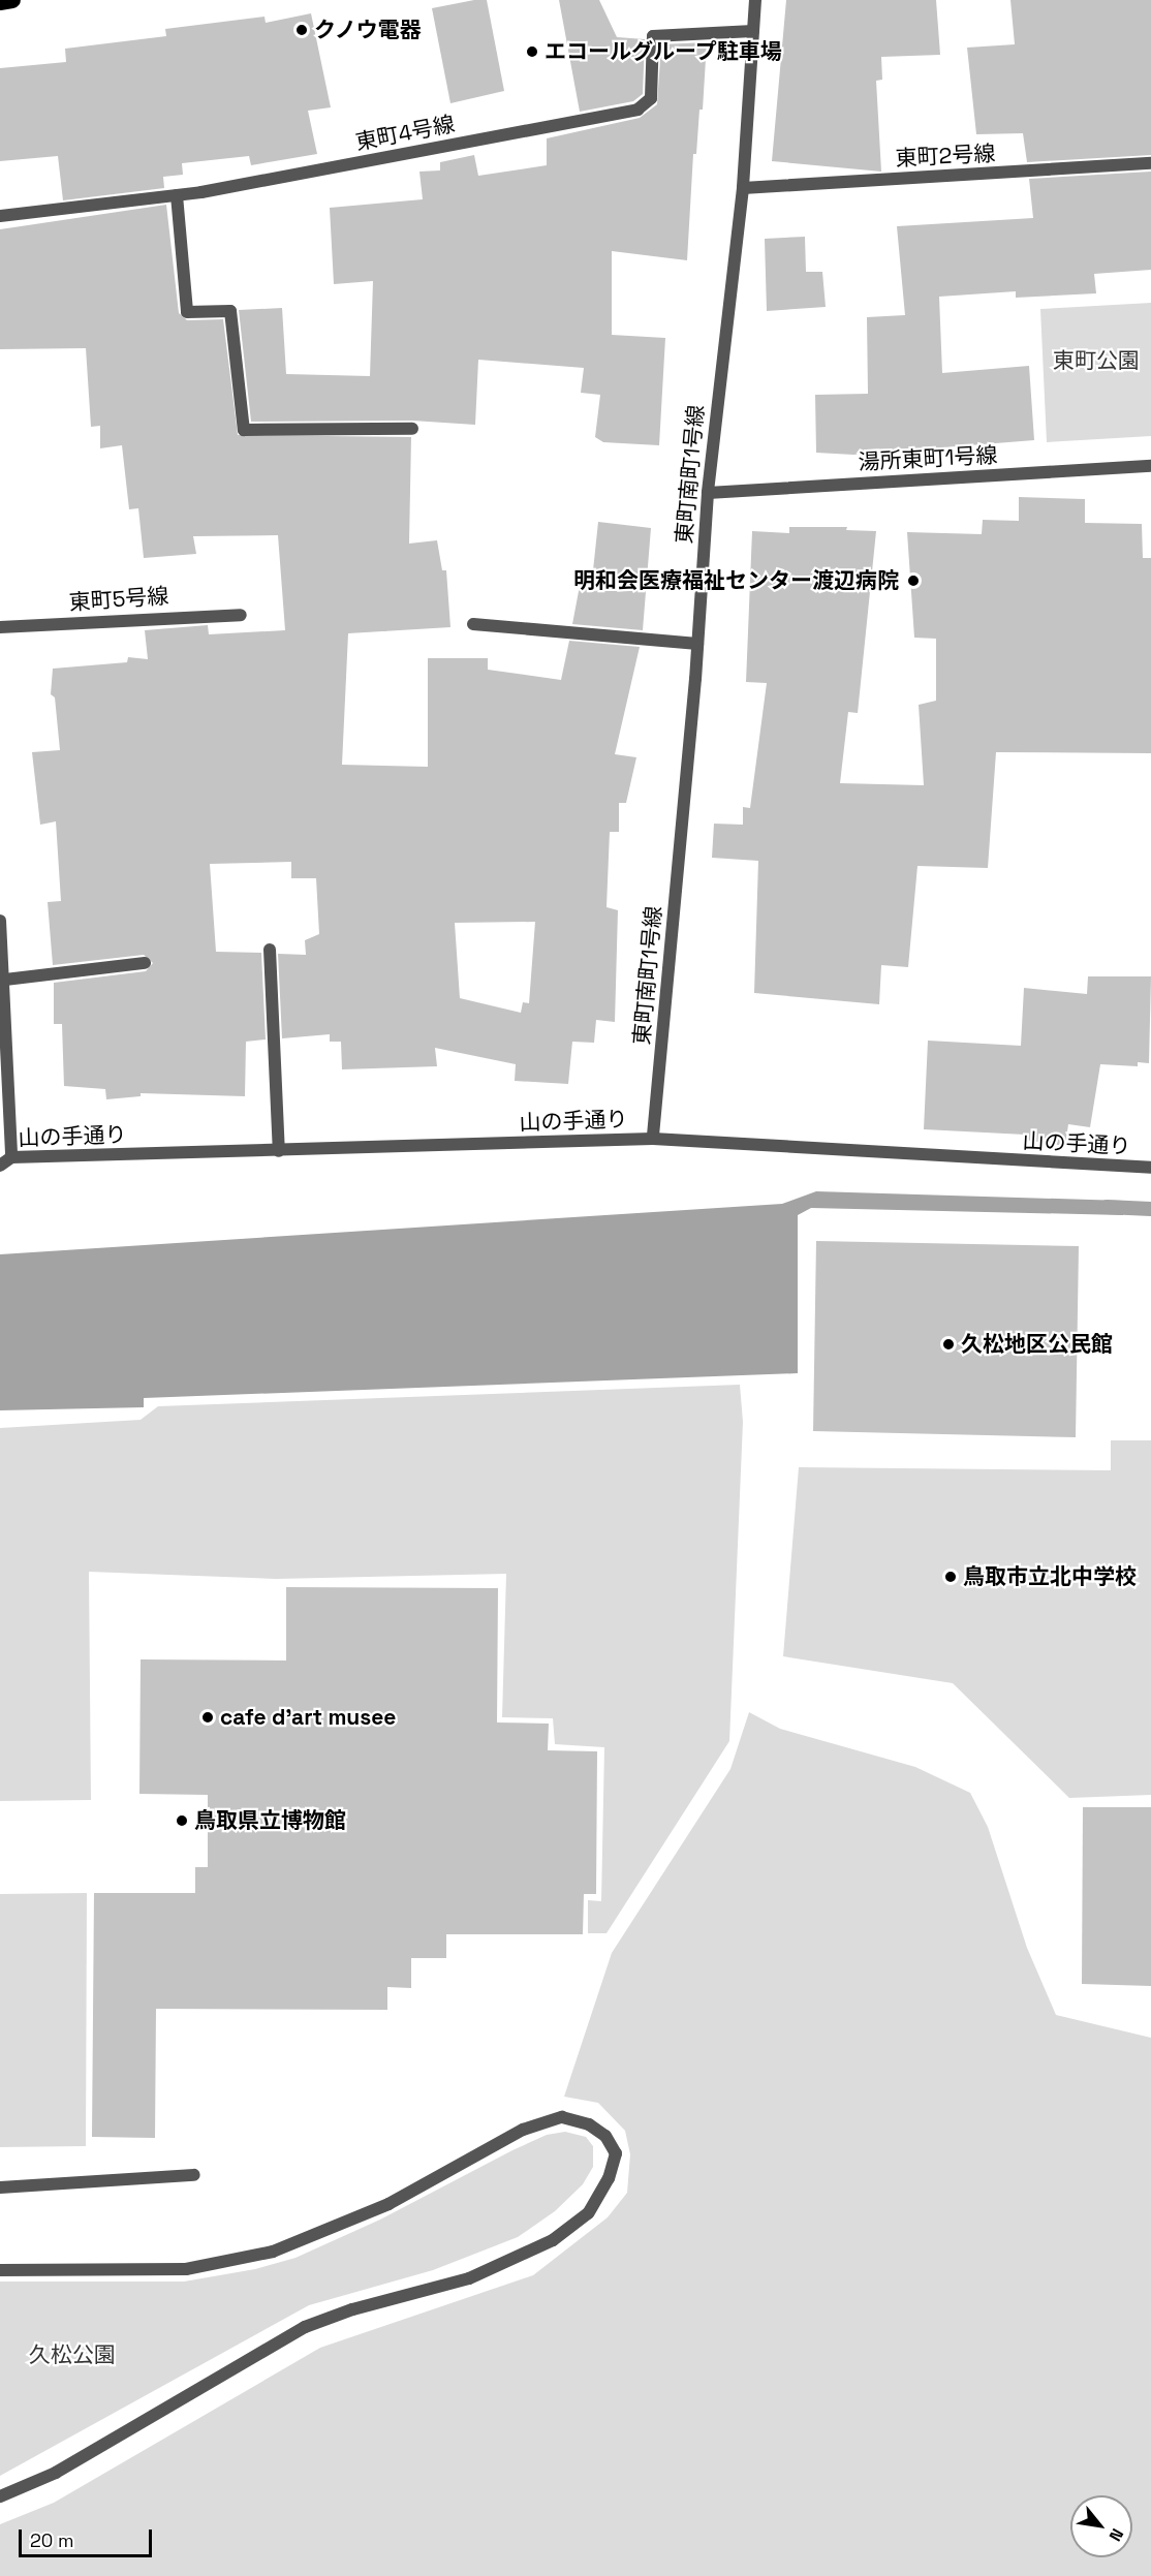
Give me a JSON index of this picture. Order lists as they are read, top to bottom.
{
  "streets": {
    "street": [
      "東町4号線",
      "東町2号線",
      "湯所東町1号線",
      "東町南町1号線",
      "東町5号線",
      "山の手通り"
    ]
  },
  "crossings": [
    ["東町4号線", "東町南町1号線"],
    ["東町2号線", "東町南町1号線"],
    ["湯所東町1号線", "東町南町1号線"],
    ["東町南町1号線", "山の手通り"]
  ],
  "parks": ["東町公園", "久松公園"],
  "places": [
    "クノウ電器",
    "エコールグループ駐車場",
    "明和会医療福祉センター渡辺病院",
    "久松地区公民館",
    "鳥取市立北中学校",
    "cafe d'art musee",
    "鳥取県立博物館"
  ],
  "scale_bar": "20 m",
  "north": "bottom right"
}
